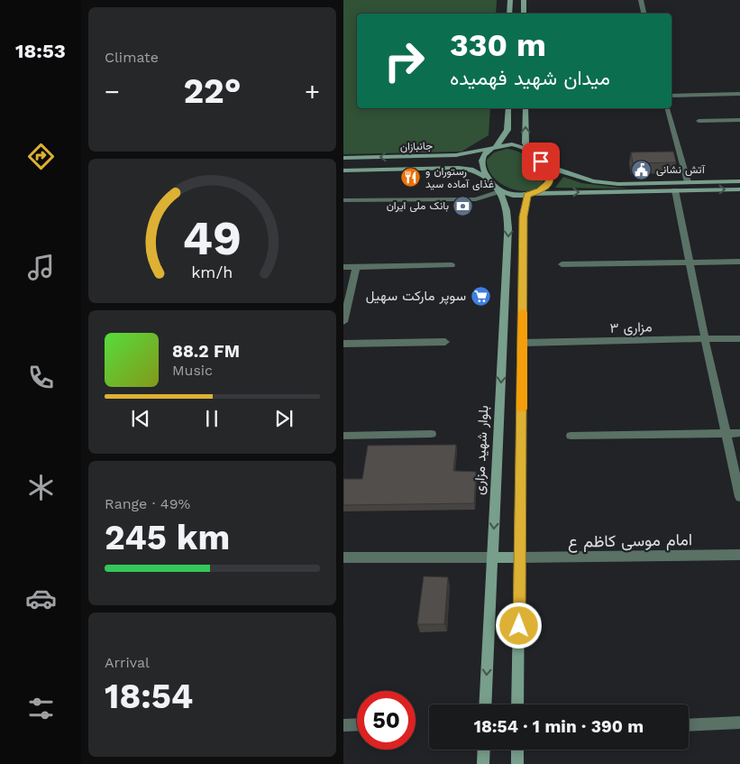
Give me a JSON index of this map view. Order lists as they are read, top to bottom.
{
  "streets": {
    "main road": ["جانبازان", "بلوار شهید مزاری"],
    "street": ["مزاری ۳", "امام موسی کاظم ع"]
  },
  "crossings": [
    ["جانبازان", "بلوار شهید مزاری"]
  ],
  "places": {
    "public building": ["آتش نشانی"],
    "restaurant": ["رستوران و غذای آماده سید"],
    "bank": ["بانک ملی ایران"],
    "supermarket": ["سوپر مارکت سهیل"]
  },
  "page": {
    "tabs": "18:53",
    "tile": [
      "Climate",
      ["Range · 49%", "245 km"],
      ["Arrival", "18:54"]
    ],
    "turn": ["330 m", "میدان شهید فهمیده"],
    "heat": ["−", "22°", "+"],
    "song": ["88.2 FM", "Music"],
    "limit": "50",
    "trip": "18:54 · 1 min · 390 m",
    "gauge": ["49", "km/h"]
  }
}
